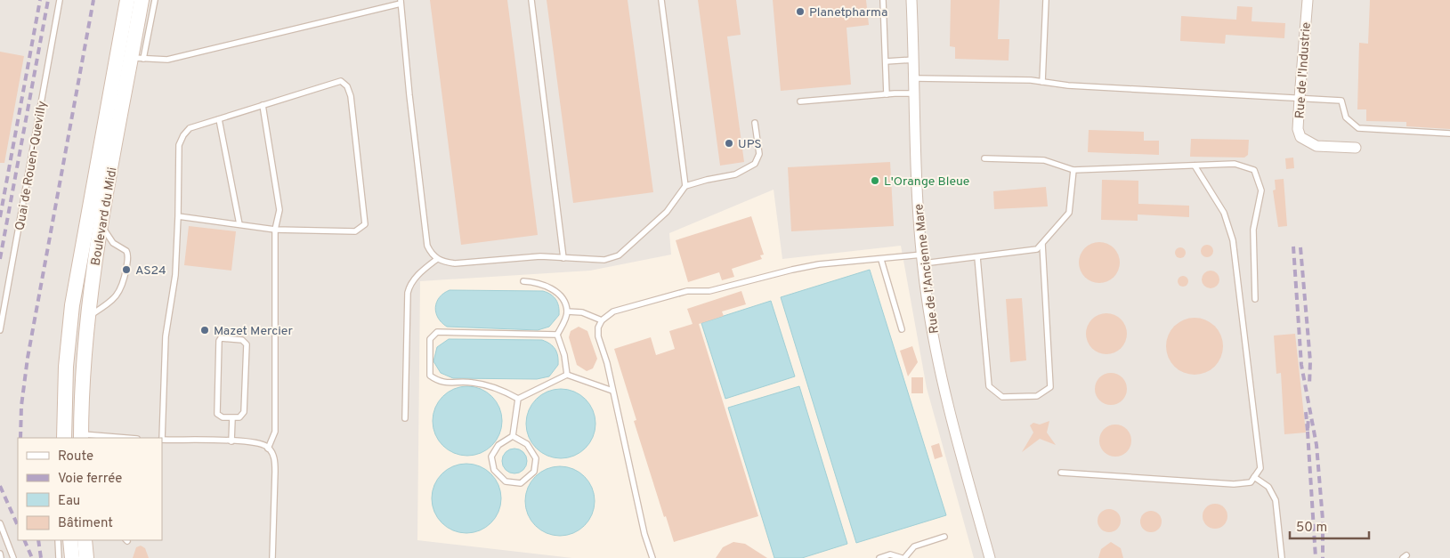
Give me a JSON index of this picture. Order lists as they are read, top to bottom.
{
  "streets": {
    "main road": ["Boulevard du Midi"],
    "street": ["Rue de l'Industrie", "Rue de l'Ancienne Mare"],
    "lane": ["Quai de Rouen-Quevilly"]
  },
  "places": [
    "Planetpharma",
    "UPS",
    "L'Orange Bleue",
    "AS24",
    "Mazet Mercier"
  ],
  "legend": [
    "Route",
    "Voie ferrée",
    "Eau",
    "Bâtiment"
  ],
  "scale_bar": "50 m"
}
